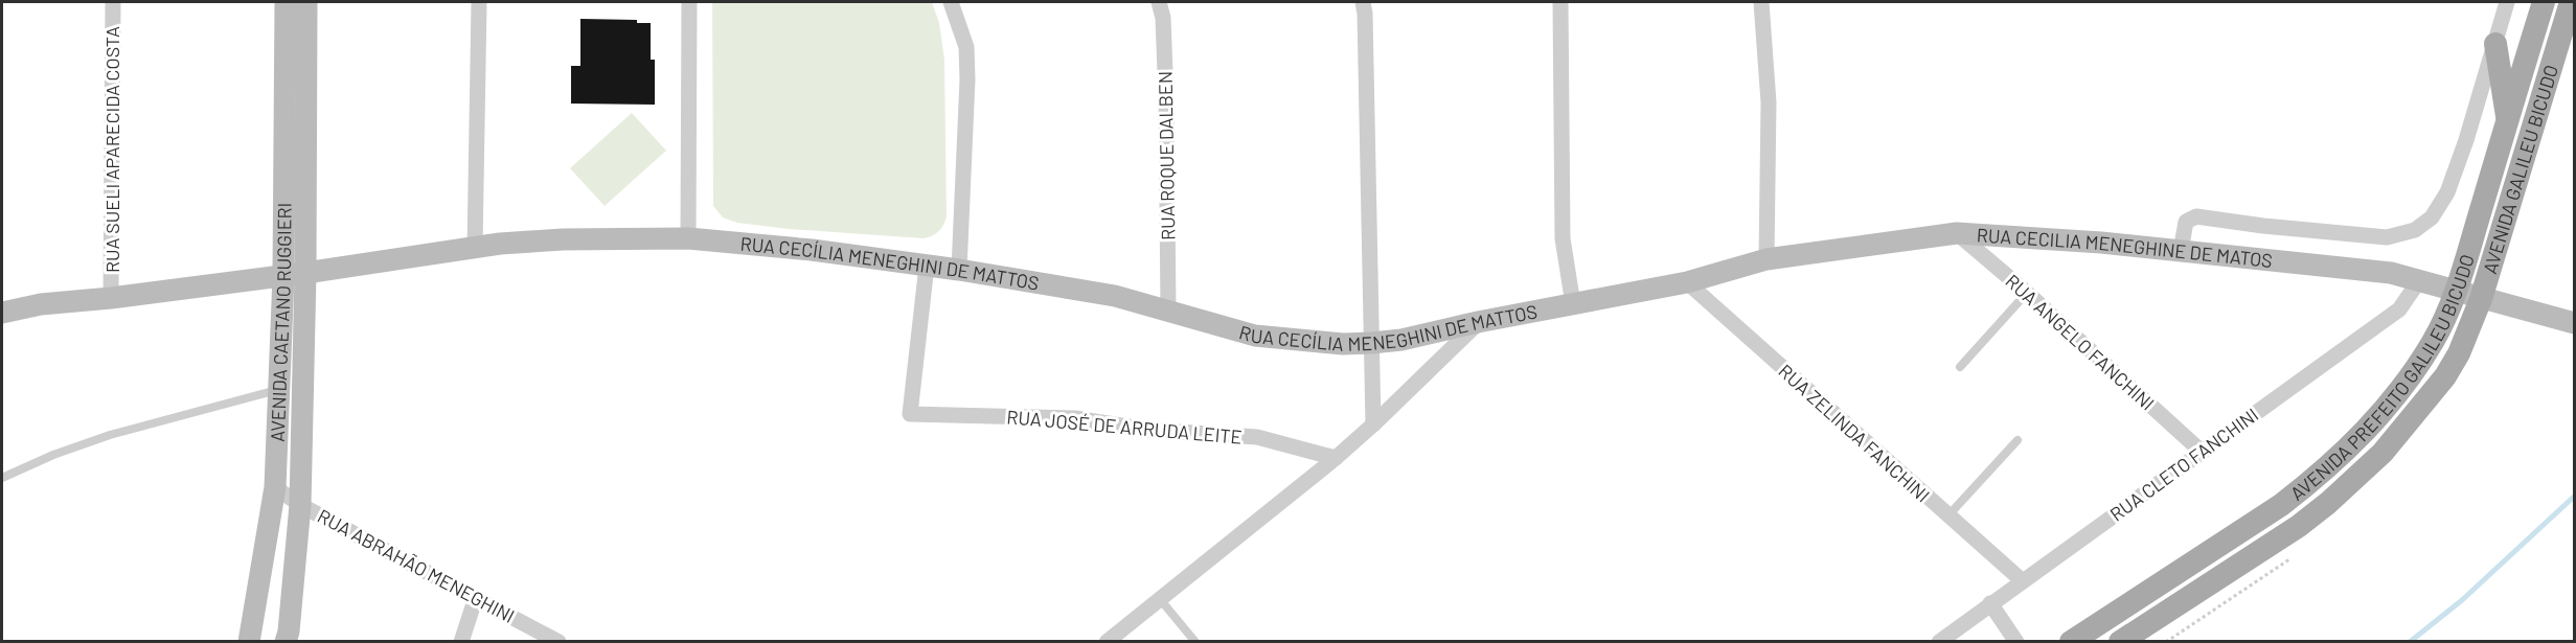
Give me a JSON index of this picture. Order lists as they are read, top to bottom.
{
  "streets": {
    "main road": ["AVENIDA GALILEU BICUDO", "AVENIDA PREFEITO GALILEU BICUDO"],
    "street": [
      "RUA SUELI APARECIDA COSTA",
      "RUA ROQUE DALBEN",
      "RUA CECILIA MENEGHINE DE MATOS",
      "RUA CECÍLIA MENEGHINI DE MATTOS",
      "AVENIDA CAETANO RUGGIERI",
      "RUA ANGELO FANCHINI",
      "RUA JOSÉ DE ARRUDA LEITE",
      "RUA ZELINDA FANCHINI",
      "RUA CLETO FANCHINI",
      "RUA ABRAHÃO MENEGHINI"
    ]
  },
  "crossings": [
    ["RUA SUELI APARECIDA COSTA", "RUA CECÍLIA MENEGHINI DE MATTOS"],
    ["RUA ROQUE DALBEN", "RUA CECÍLIA MENEGHINI DE MATTOS"],
    ["AVENIDA GALILEU BICUDO", "RUA CECILIA MENEGHINE DE MATOS"],
    ["AVENIDA GALILEU BICUDO", "AVENIDA PREFEITO GALILEU BICUDO"],
    ["RUA CECILIA MENEGHINE DE MATOS", "RUA CECÍLIA MENEGHINI DE MATTOS"],
    ["RUA CECILIA MENEGHINE DE MATOS", "RUA ANGELO FANCHINI"],
    ["RUA CECILIA MENEGHINE DE MATOS", "AVENIDA PREFEITO GALILEU BICUDO"],
    ["RUA CECILIA MENEGHINE DE MATOS", "RUA CLETO FANCHINI"],
    ["RUA CECÍLIA MENEGHINI DE MATTOS", "AVENIDA CAETANO RUGGIERI"],
    ["RUA CECÍLIA MENEGHINI DE MATTOS", "RUA JOSÉ DE ARRUDA LEITE"],
    ["RUA CECÍLIA MENEGHINI DE MATTOS", "RUA ZELINDA FANCHINI"],
    ["AVENIDA CAETANO RUGGIERI", "RUA ABRAHÃO MENEGHINI"],
    ["RUA ANGELO FANCHINI", "RUA CLETO FANCHINI"],
    ["RUA ZELINDA FANCHINI", "RUA CLETO FANCHINI"]
  ]
}
